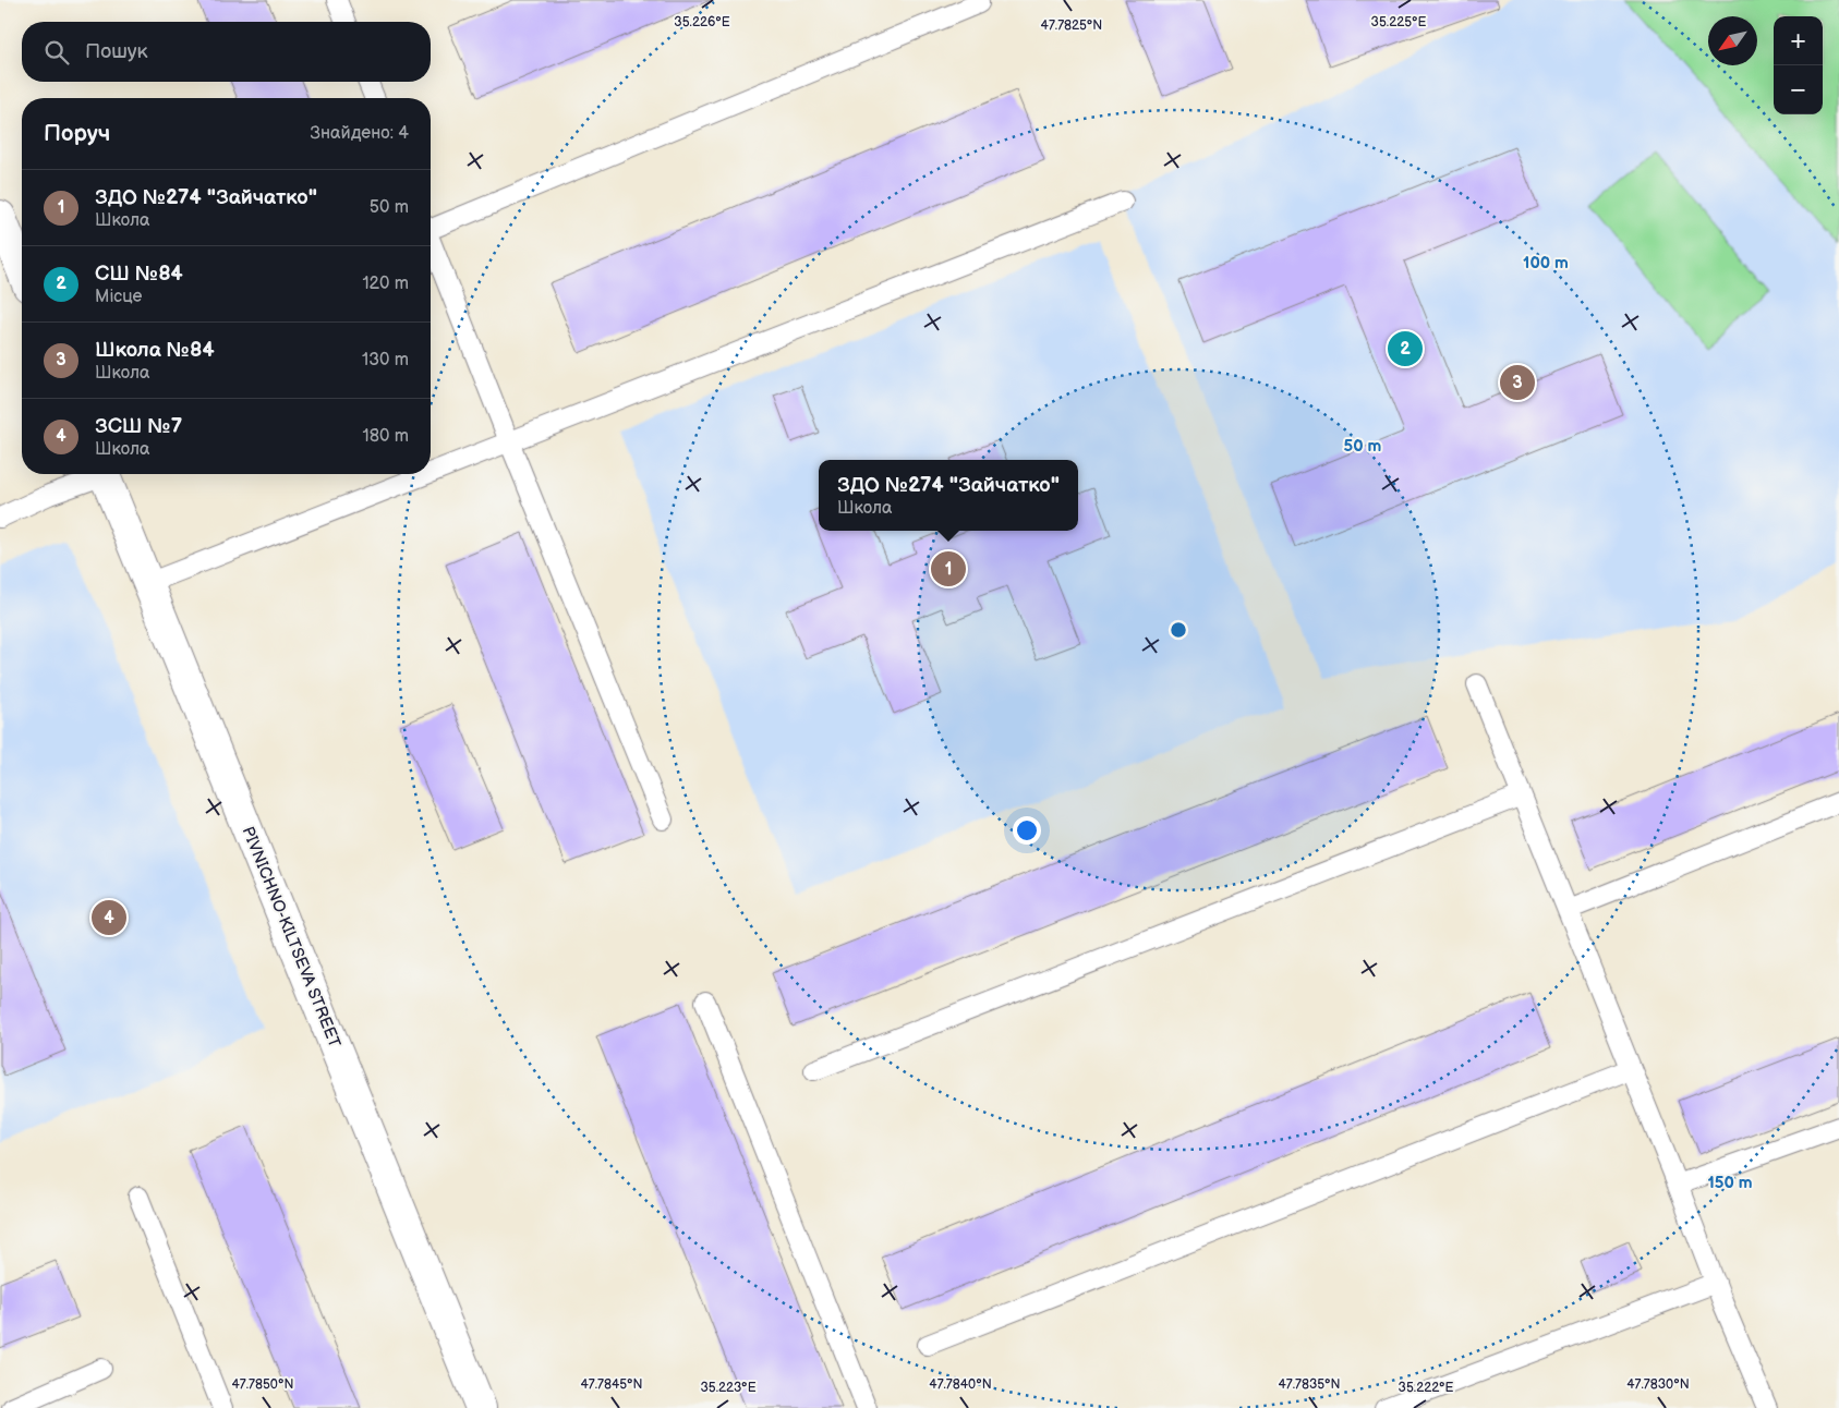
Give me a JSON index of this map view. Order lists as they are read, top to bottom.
{
  "streets": {
    "street": ["PIVNICHNO-KILTSEVA STREET"]
  },
  "north": "bottom left",
  "page": {
    "map_buttons": ["+", "−"],
    "search": "Пошук",
    "heading": ["Поруч", "Знайдено: 4"],
    "list": [
      {
        "mark": "1",
        "name": "ЗДО №274 \"Зайчатко\"",
        "note": "Школа",
        "value": "50 m"
      },
      {
        "mark": "2",
        "name": "СШ №84",
        "note": "Місце",
        "value": "120 m"
      },
      {
        "mark": "3",
        "name": "Школа №84",
        "note": "Школа",
        "value": "130 m"
      },
      {
        "mark": "4",
        "name": "ЗСШ №7",
        "note": "Школа",
        "value": "180 m"
      }
    ],
    "pins": [
      "2",
      "3",
      "1",
      "4"
    ],
    "popup": ["ЗДО №274 \"Зайчатко\"", "Школа"]
  },
  "coordinates": [
    "35.226°E",
    "35.225°E",
    "47.7825°N",
    "47.7850°N",
    "47.7845°N",
    "47.7840°N",
    "47.7835°N",
    "47.7830°N",
    "35.223°E",
    "35.222°E"
  ],
  "rings": ["100 m", "50 m", "150 m"]
}
